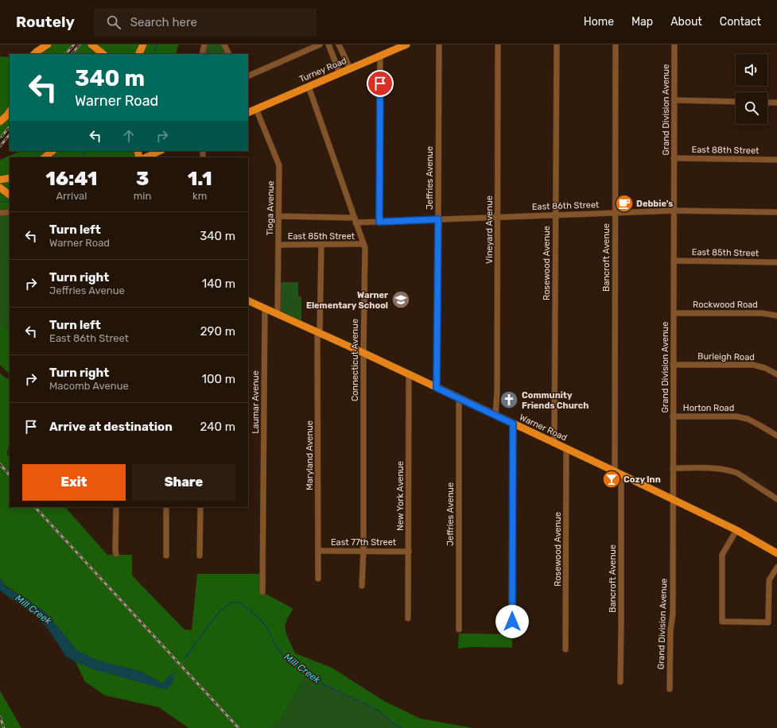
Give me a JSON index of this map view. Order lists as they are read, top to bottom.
{
  "streets": {
    "main road": ["Turney Road", "Warner Road"],
    "street": [
      "Grand Division Avenue",
      "East 88th Street",
      "Jeffries Avenue",
      "East 86th Street",
      "Tioga Avenue",
      "Vineyard Avenue",
      "East 85th Street",
      "Bancroft Avenue",
      "Rosewood Avenue",
      "Rockwood Road",
      "Burleigh Road",
      "Connecticut Avenue",
      "Laumar Avenue",
      "Horton Road",
      "Maryland Avenue",
      "New York Avenue",
      "East 77th Street"
    ]
  },
  "crossings": [
    ["Turney Road", "Tioga Avenue"],
    ["Turney Road", "Connecticut Avenue"],
    ["Grand Division Avenue", "East 88th Street"],
    ["Grand Division Avenue", "East 86th Street"],
    ["Grand Division Avenue", "East 85th Street"],
    ["Grand Division Avenue", "Rockwood Road"],
    ["Grand Division Avenue", "Burleigh Road"],
    ["Grand Division Avenue", "Horton Road"],
    ["Grand Division Avenue", "Warner Road"],
    ["Jeffries Avenue", "East 86th Street"],
    ["Jeffries Avenue", "Warner Road"],
    ["East 86th Street", "Tioga Avenue"],
    ["East 86th Street", "Vineyard Avenue"],
    ["East 86th Street", "Bancroft Avenue"],
    ["East 86th Street", "Rosewood Avenue"],
    ["East 86th Street", "Connecticut Avenue"],
    ["Tioga Avenue", "East 85th Street"],
    ["Tioga Avenue", "Warner Road"],
    ["Vineyard Avenue", "Warner Road"],
    ["East 85th Street", "Connecticut Avenue"],
    ["East 85th Street", "Maryland Avenue"],
    ["Bancroft Avenue", "Warner Road"],
    ["Rosewood Avenue", "Warner Road"],
    ["Connecticut Avenue", "Warner Road"],
    ["Connecticut Avenue", "East 77th Street"],
    ["Laumar Avenue", "Warner Road"],
    ["Warner Road", "Maryland Avenue"],
    ["Warner Road", "New York Avenue"],
    ["Maryland Avenue", "East 77th Street"],
    ["New York Avenue", "East 77th Street"]
  ],
  "water": ["Mill Creek"],
  "places": {
    "cafe": ["Debbie's"],
    "school or university": ["Warner Elementary School"],
    "church": ["Community Friends Church"],
    "bar": ["Cozy Inn"]
  },
  "page": {
    "header": "Routely",
    "search": "Search here",
    "nav": [
      "Home",
      "Map",
      "About",
      "Contact"
    ],
    "turn": ["340 m", "Warner Road"],
    "eta": [
      "16:41",
      "Arrival",
      "3",
      "min",
      "1.1",
      "km"
    ],
    "list": [
      {
        "name": "Turn left",
        "note": "Warner Road",
        "value": "340 m"
      },
      {
        "name": "Turn right",
        "note": "Jeffries Avenue",
        "value": "140 m"
      },
      {
        "name": "Turn left",
        "note": "East 86th Street",
        "value": "290 m"
      },
      {
        "name": "Turn right",
        "note": "Macomb Avenue",
        "value": "100 m"
      },
      {
        "name": "Arrive at destination",
        "value": "240 m"
      }
    ],
    "buttons": ["Exit", "Share"]
  }
}
